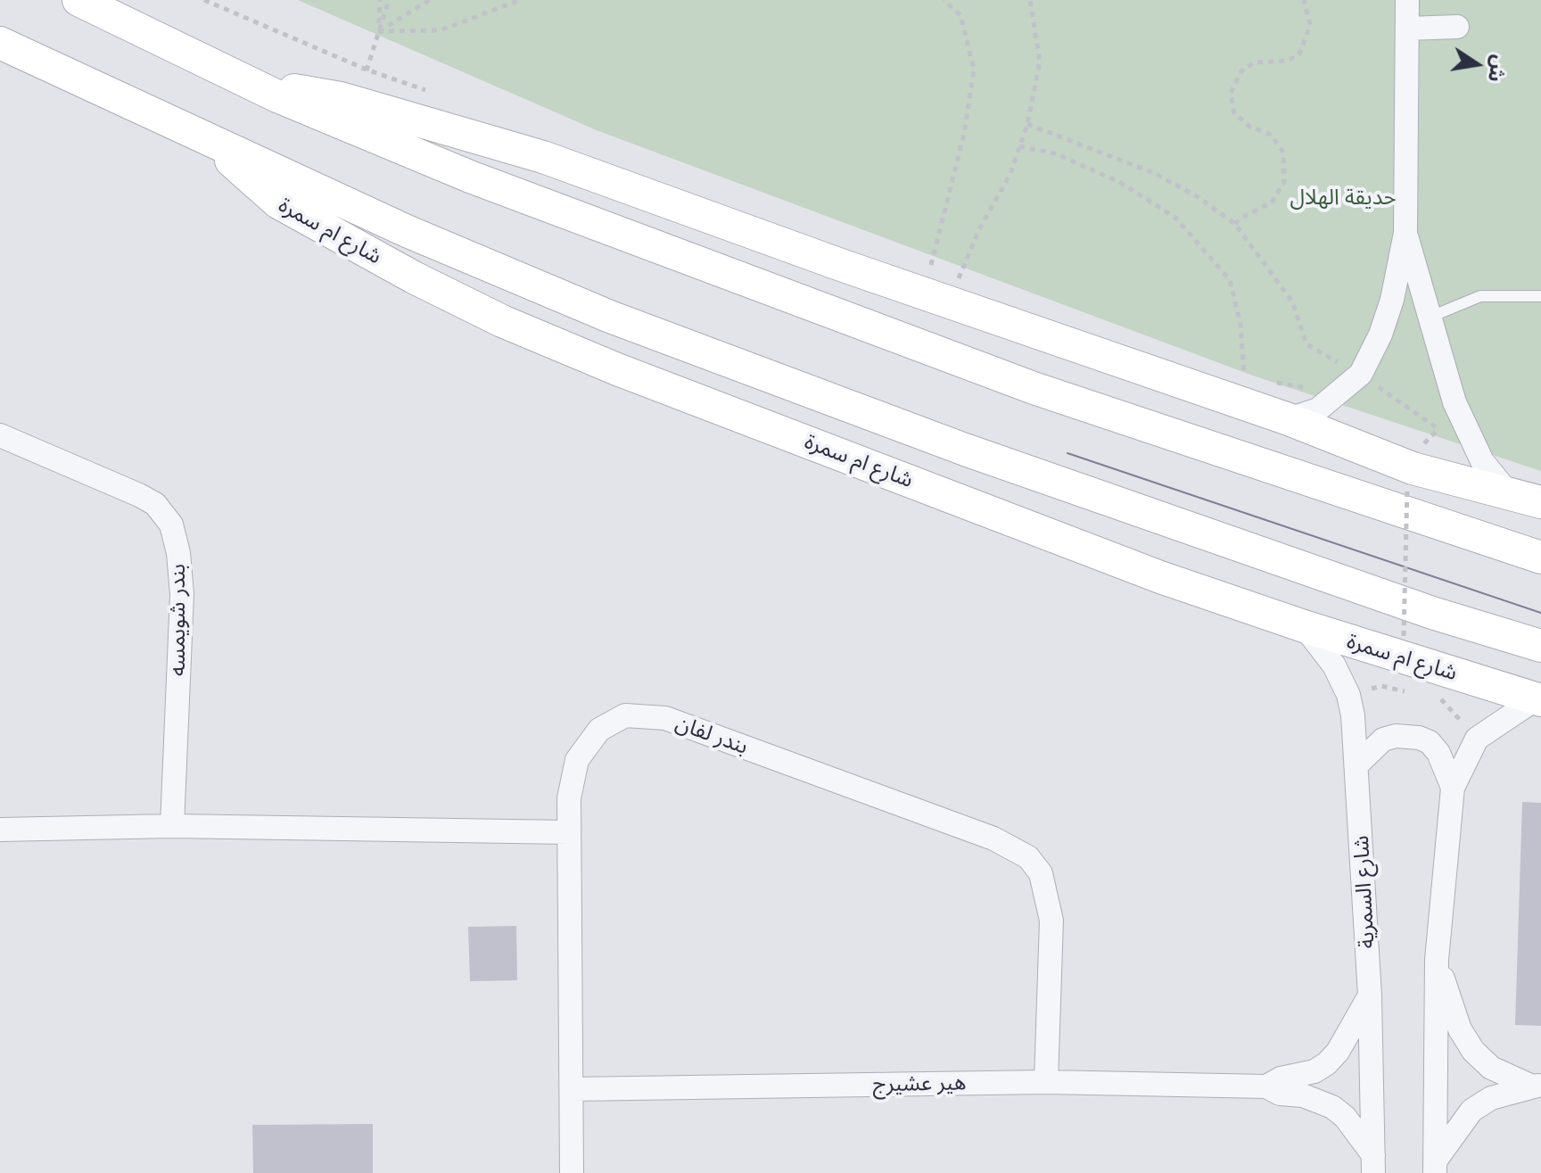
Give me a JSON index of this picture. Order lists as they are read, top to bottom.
{
  "streets": {
    "street": [
      "شارع ام سمرة",
      "بندر شويمسه",
      "بندر لفان",
      "شارع السمرية",
      "هير عشيرج"
    ]
  },
  "crossings": [
    ["شارع ام سمرة", "شارع السمرية"],
    ["بندر لفان", "هير عشيرج"],
    ["شارع السمرية", "هير عشيرج"]
  ],
  "parks": ["حديقة الهلال"],
  "north": "right"
}
